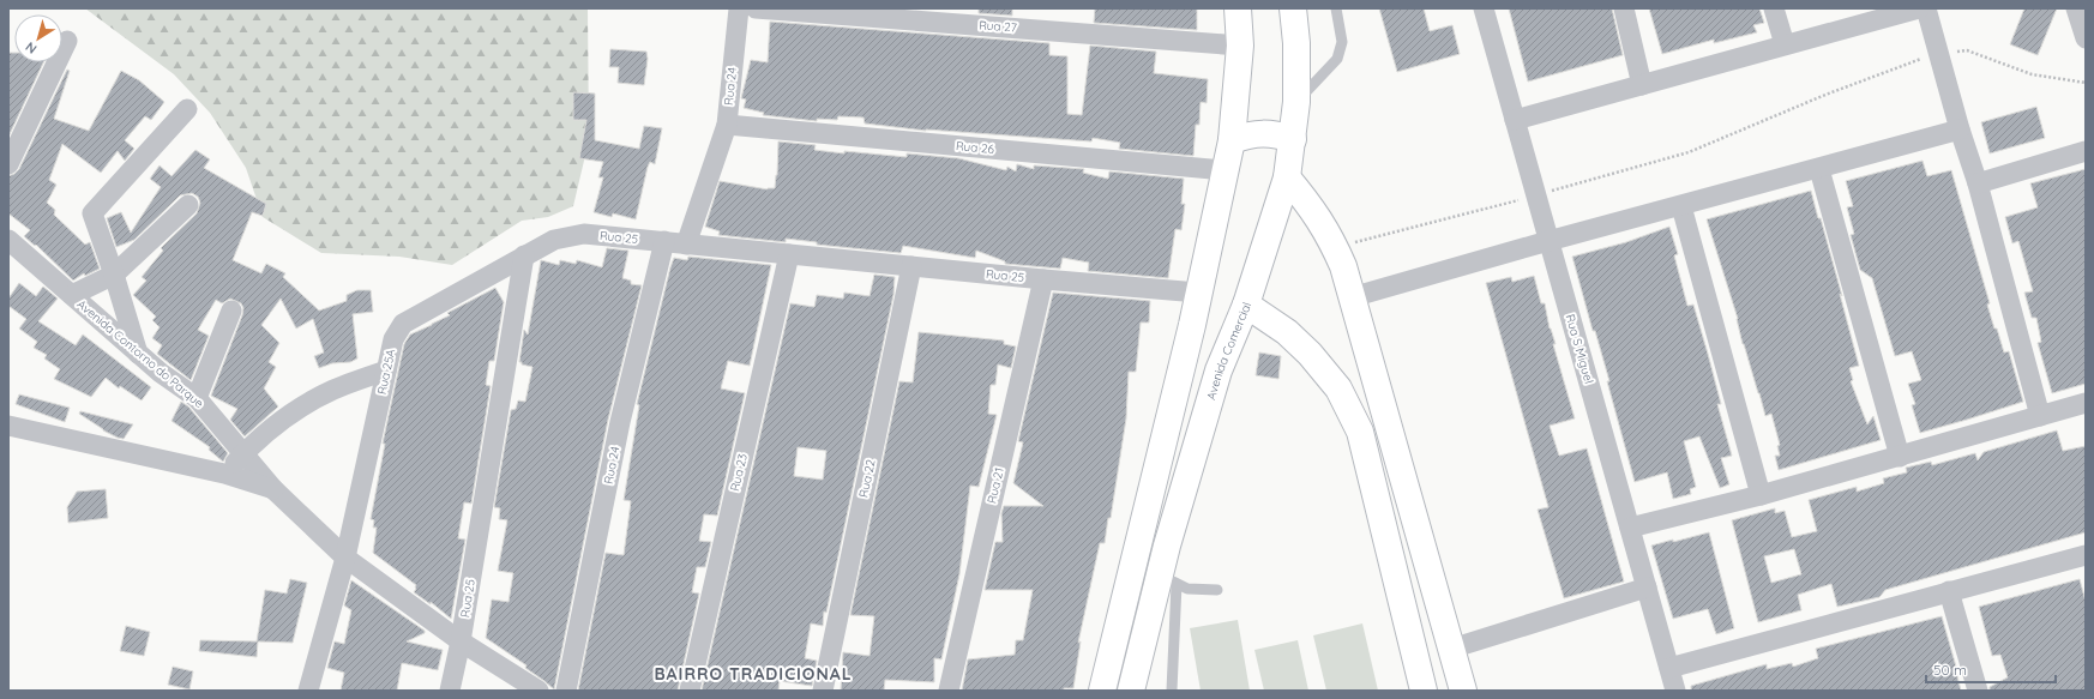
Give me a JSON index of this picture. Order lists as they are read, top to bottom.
{
  "streets": {
    "street": [
      "Rua 27",
      "Rua 24",
      "Rua 26",
      "Rua 25",
      "Rua S Miguel",
      "Avenida Comercial",
      "Avenida Contorno do Parque",
      "Rua 25A",
      "Rua 23",
      "Rua 22",
      "Rua 21"
    ]
  },
  "crossings": [
    ["Rua 24", "Rua 26"],
    ["Rua 24", "Rua 25"],
    ["Rua 25", "Avenida Contorno do Parque"],
    ["Rua 25", "Rua 25A"],
    ["Rua 25", "Rua 23"],
    ["Rua 25", "Rua 22"],
    ["Rua 25", "Rua 21"],
    ["Avenida Contorno do Parque", "Rua 25A"]
  ],
  "districts": ["BAIRRO TRADICIONAL"],
  "scale_bar": "50 m",
  "north": "bottom left"
}
